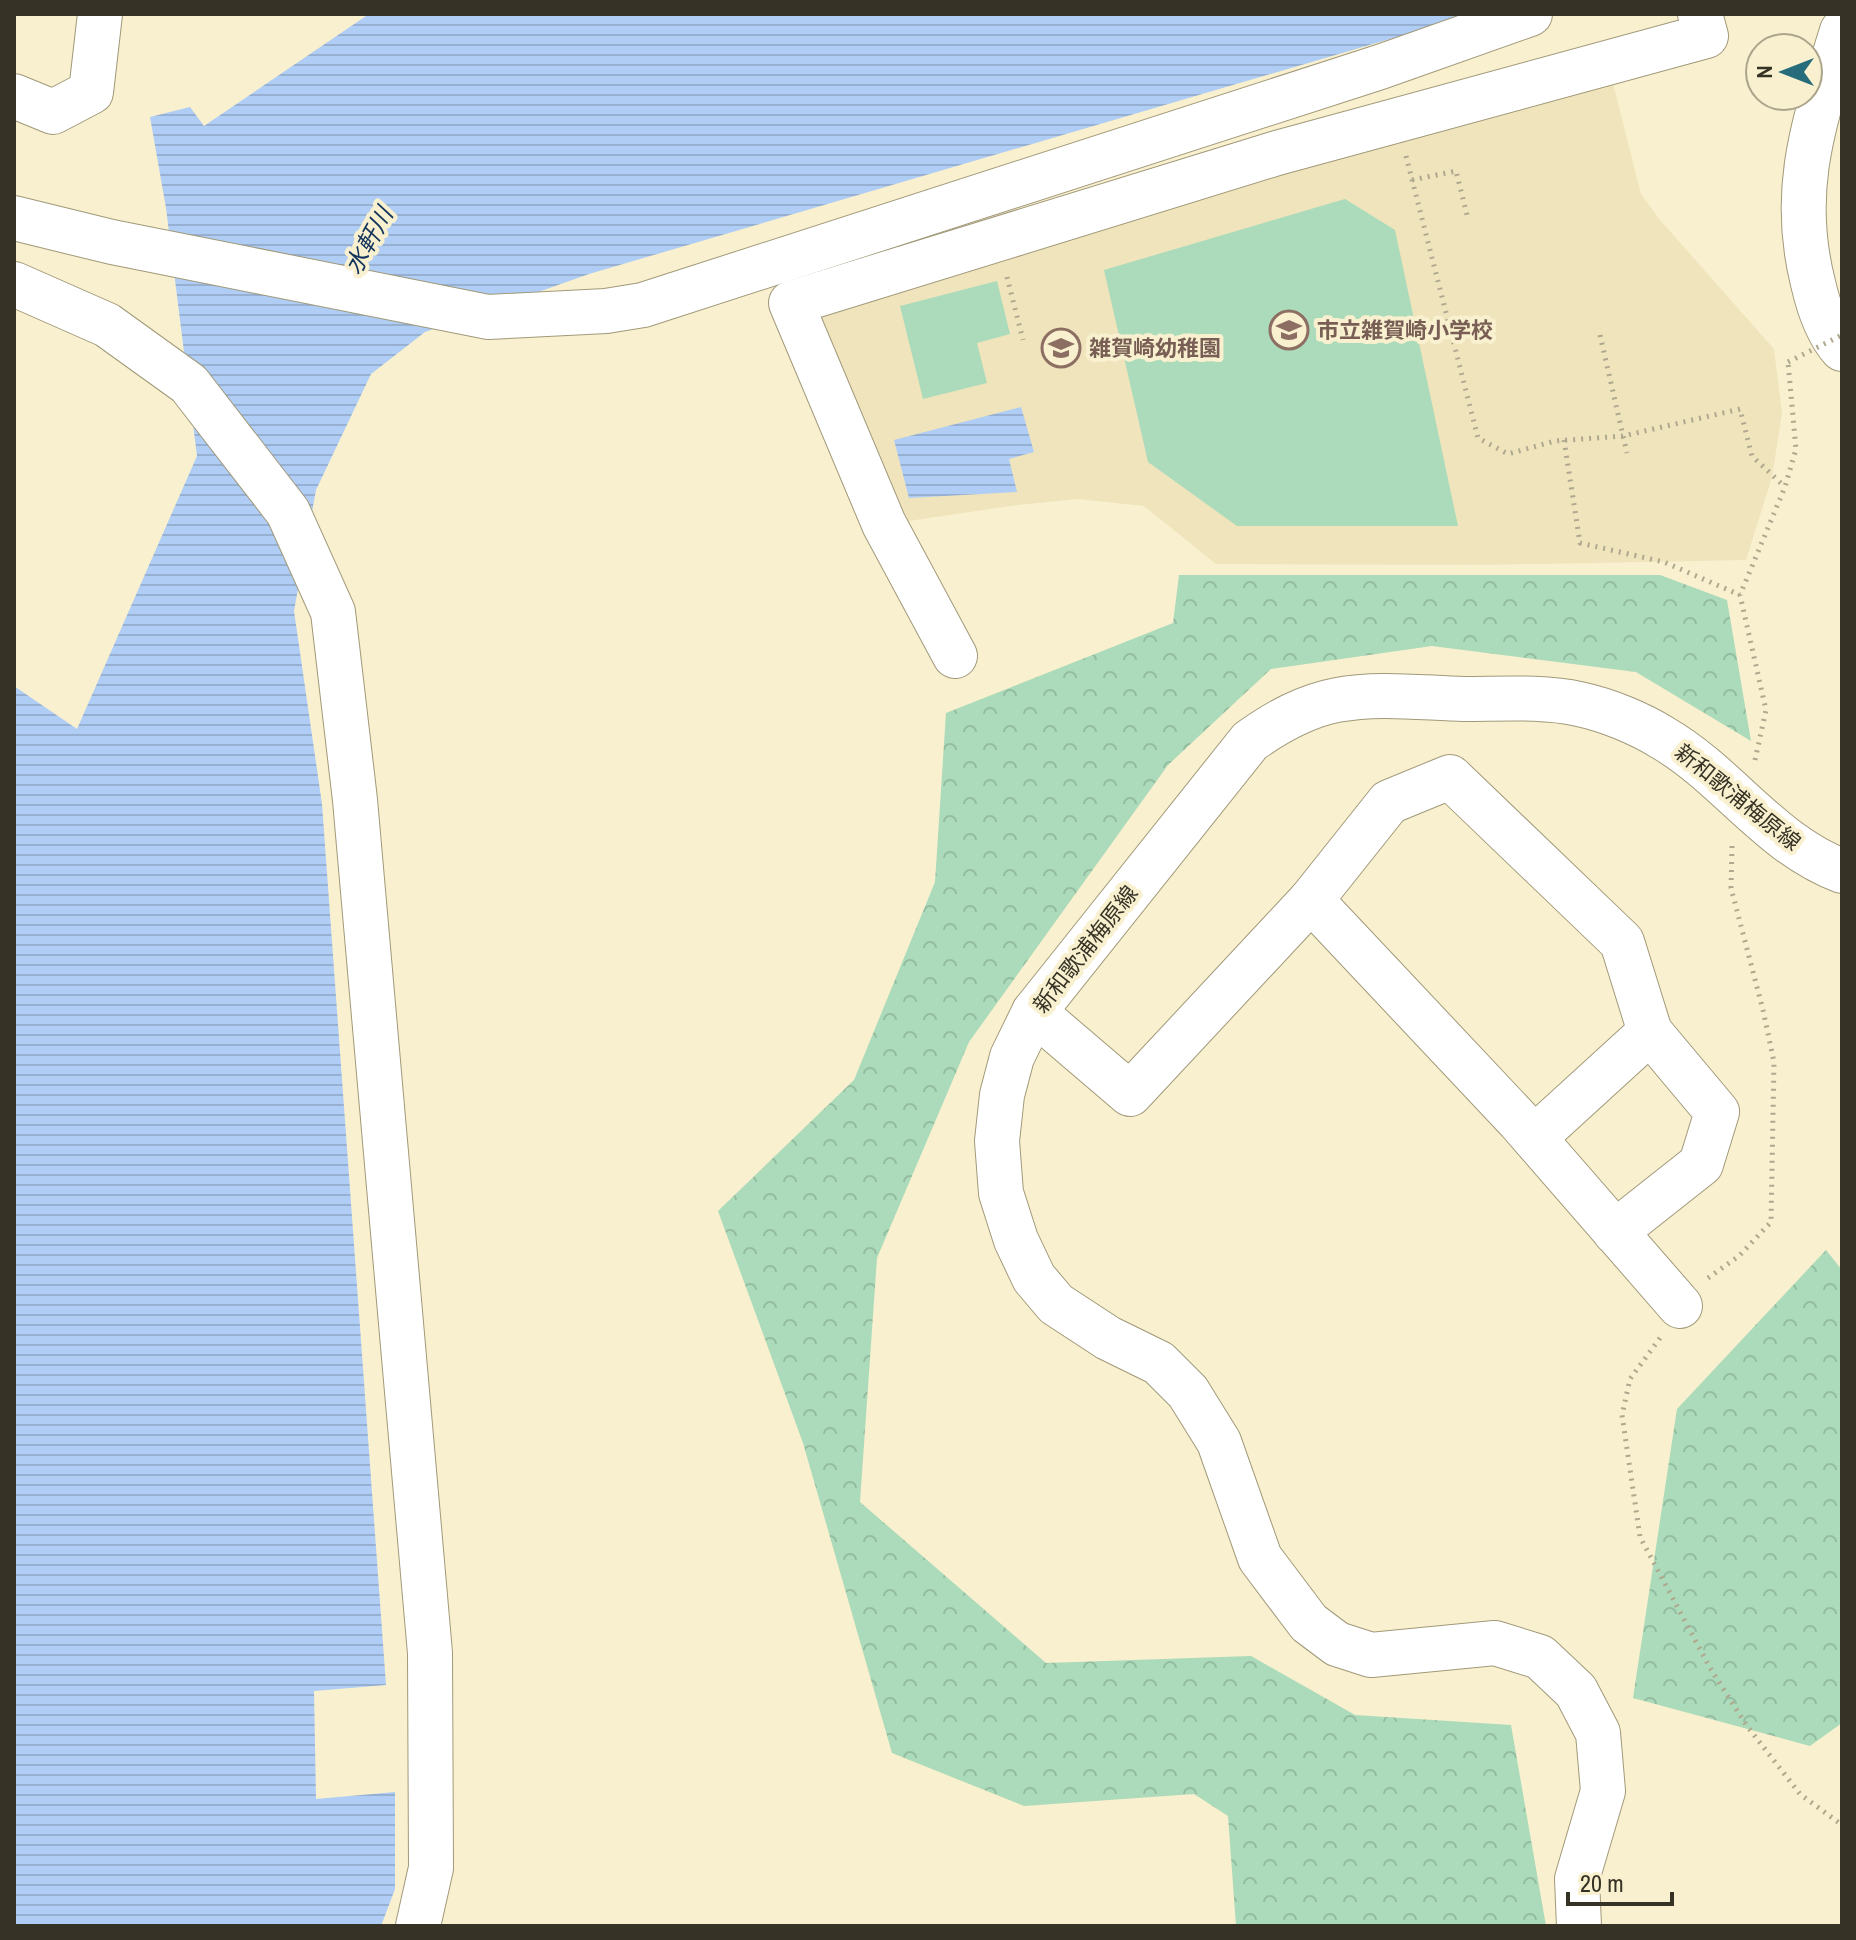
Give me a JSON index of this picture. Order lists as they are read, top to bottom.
{
  "streets": {
    "street": ["新和歌浦梅原線"]
  },
  "water": ["水軒川"],
  "places": {
    "school or university": ["市立雑賀崎小学校", "雑賀崎幼稚園"]
  },
  "scale_bar": "20 m",
  "north": "left"
}
